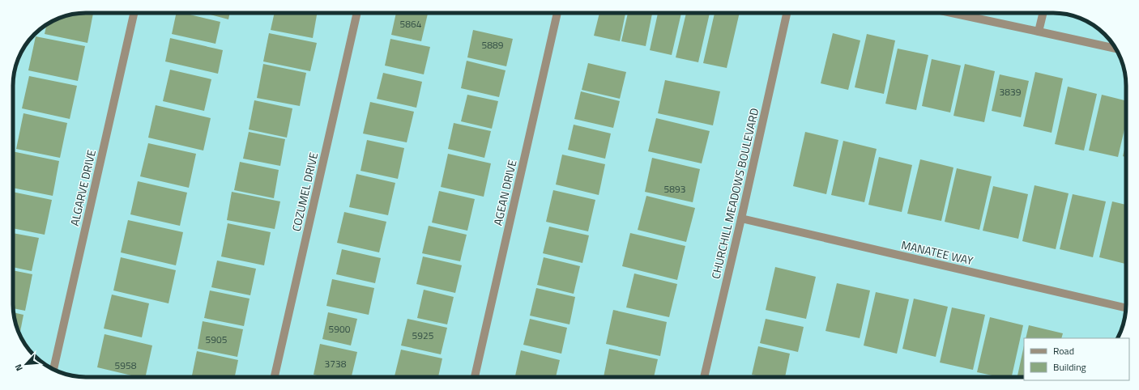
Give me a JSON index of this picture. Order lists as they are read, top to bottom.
{
  "streets": {
    "street": [
      "ALGARVE DRIVE",
      "COZUMEL DRIVE",
      "AGEAN DRIVE",
      "CHURCHILL MEADOWS BOULEVARD",
      "MANATEE WAY"
    ]
  },
  "crossings": [
    ["CHURCHILL MEADOWS BOULEVARD", "MANATEE WAY"]
  ],
  "house_numbers": [
    "5864",
    "5889",
    "3839",
    "5893",
    "5900",
    "5925",
    "5905",
    "3738",
    "5958"
  ],
  "legend": ["Road", "Building"],
  "north": "bottom left"
}
